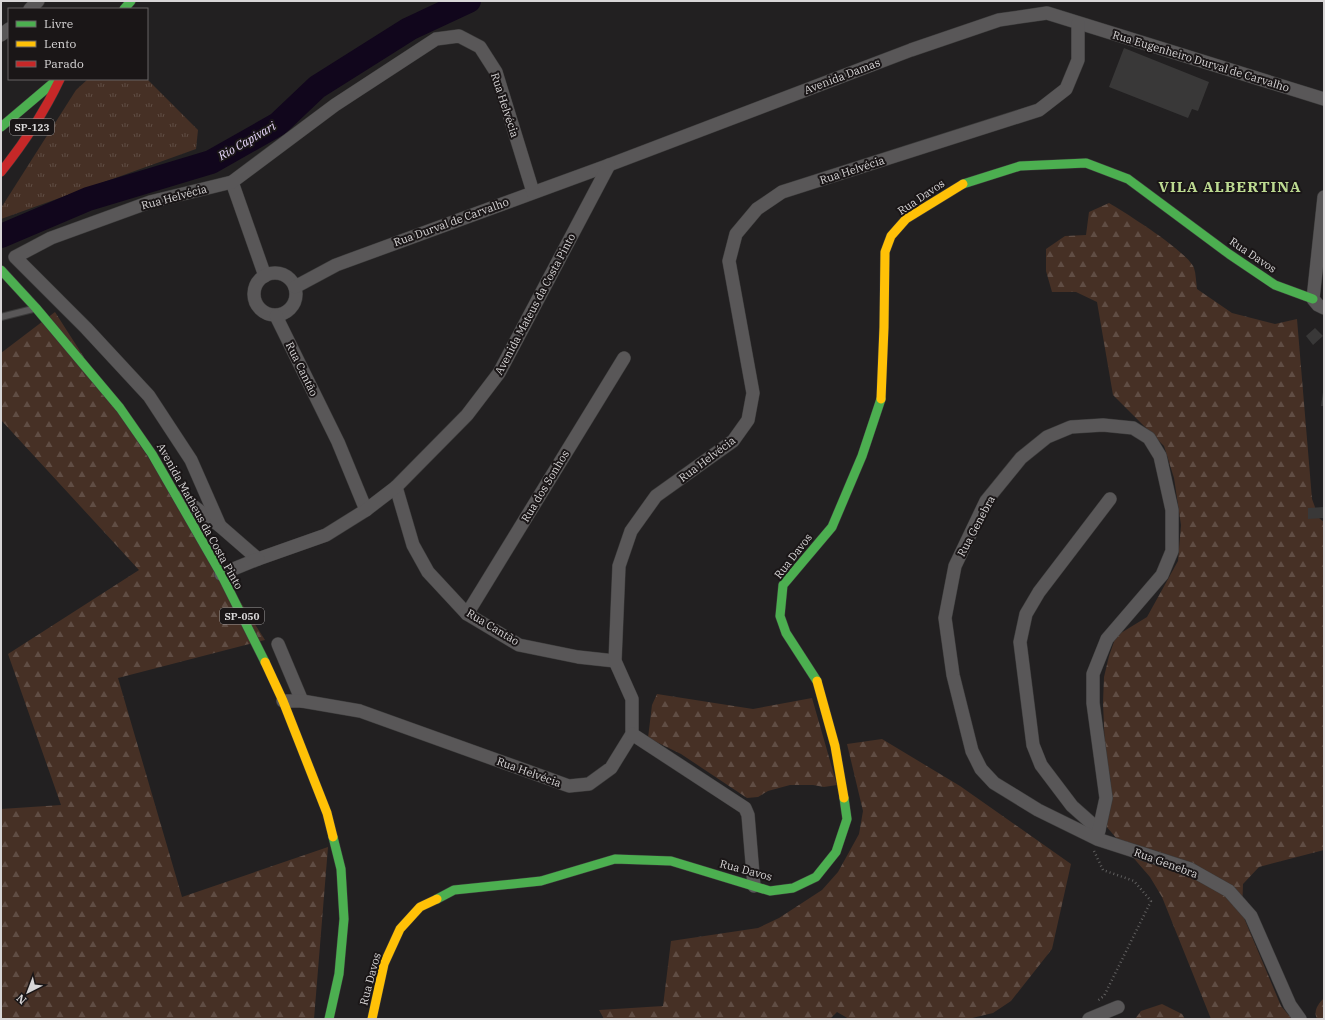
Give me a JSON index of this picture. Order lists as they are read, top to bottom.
{
  "streets": {
    "street": [
      "Rua Eugenheiro Durval de Carvalho",
      "Avenida Damas",
      "Rua Helvécia",
      "SP-123",
      "Rua Davos",
      "Rua Durval de Carvalho",
      "Avenida Mateus da Costa Pinto",
      "Rua Cantão",
      "Rua dos Sonhos",
      "Avenida Matheus da Costa Pinto",
      "Rua Genebra",
      "SP-050"
    ]
  },
  "crossings": [
    ["Rua Eugenheiro Durval de Carvalho", "Avenida Damas"],
    ["Rua Eugenheiro Durval de Carvalho", "Rua Helvécia"],
    ["Avenida Damas", "Rua Helvécia"],
    ["Avenida Damas", "Rua Durval de Carvalho"],
    ["Avenida Damas", "Avenida Mateus da Costa Pinto"],
    ["Rua Helvécia", "Rua Durval de Carvalho"],
    ["Rua Helvécia", "Rua Cantão"],
    ["Rua Helvécia", "Avenida Matheus da Costa Pinto"],
    ["Rua Durval de Carvalho", "Avenida Mateus da Costa Pinto"],
    ["Rua Durval de Carvalho", "Rua Cantão"],
    ["Avenida Mateus da Costa Pinto", "Rua Cantão"],
    ["Avenida Mateus da Costa Pinto", "Avenida Matheus da Costa Pinto"],
    ["Rua Cantão", "Rua dos Sonhos"]
  ],
  "districts": ["VILA ALBERTINA"],
  "water": ["Rio Capivari"],
  "legend": ["Livre", "Lento", "Parado"],
  "north": "bottom left"
}
